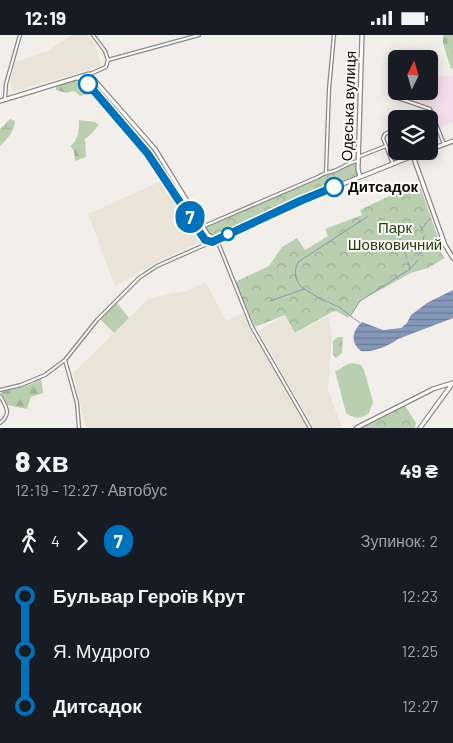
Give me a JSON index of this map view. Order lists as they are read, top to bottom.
{
  "streets": {
    "street": ["Одеська вулиця"]
  },
  "parks": ["Парк Шовковичний"],
  "places": ["Дитсадок"],
  "lines": ["bus line 7"],
  "north": "top",
  "page": {
    "status": "12:19",
    "on_map": "7",
    "heading": ["8 хв", "12:19 – 12:27 · Автобус", "49 ₴"],
    "legs": ["4", "7", "Зупинок: 2"],
    "list": [
      {
        "name": "Бульвар Героїв Крут",
        "value": "12:23"
      },
      {
        "name": "Я. Мудрого",
        "value": "12:25"
      },
      {
        "name": "Дитсадок",
        "value": "12:27"
      }
    ]
  }
}
